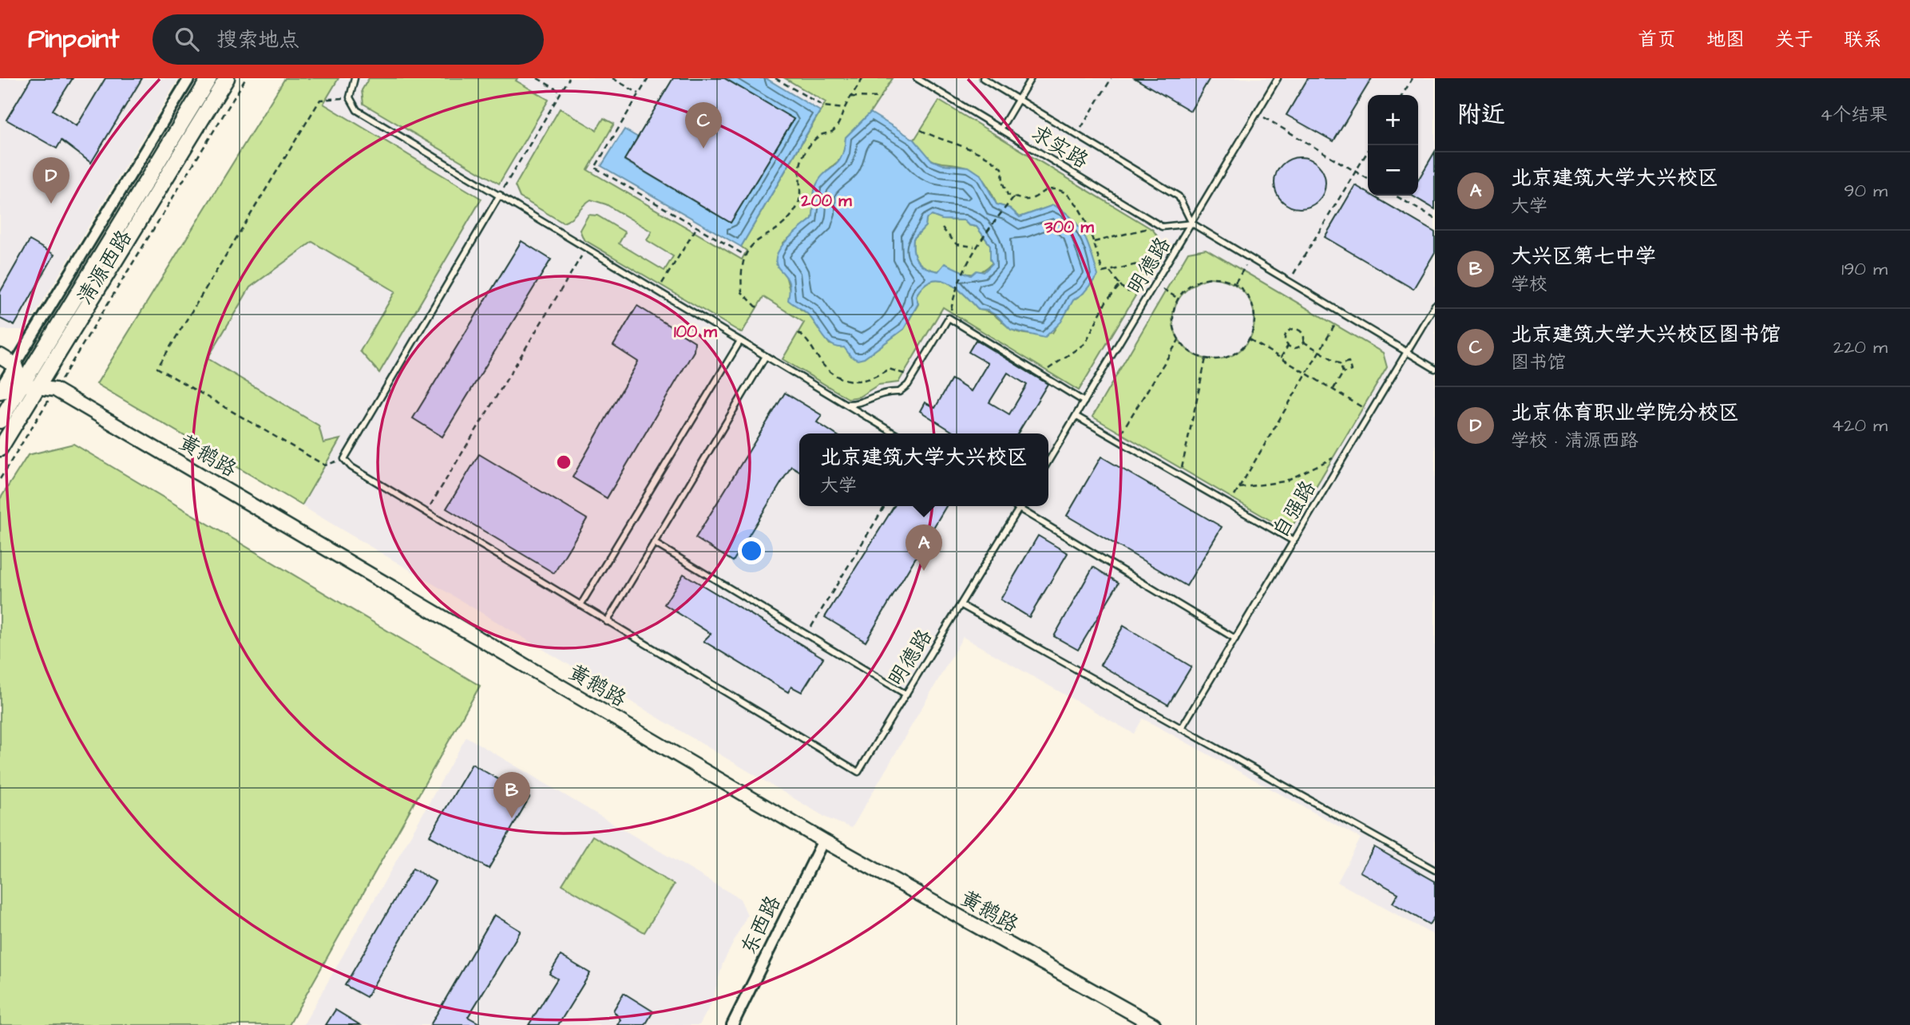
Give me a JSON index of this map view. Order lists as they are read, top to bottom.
{
  "streets": {
    "main road": ["清源西路"],
    "street": ["黄鹅路", "东西路"],
    "lane": ["求实路", "明德路", "自强路"]
  },
  "crossings": [
    ["求实路", "明德路"],
    ["清源西路", "黄鹅路"],
    ["黄鹅路", "东西路"]
  ],
  "page": {
    "header": "Pinpoint",
    "search": "搜索地点",
    "nav": [
      "首页",
      "地图",
      "关于",
      "联系"
    ],
    "heading": ["附近", "4个结果"],
    "map_buttons": ["+", "−"],
    "pins": [
      "C",
      "D",
      "A",
      "B"
    ],
    "list": [
      {
        "mark": "A",
        "name": "北京建筑大学大兴校区",
        "note": "大学",
        "value": "90 m"
      },
      {
        "mark": "B",
        "name": "大兴区第七中学",
        "note": "学校",
        "value": "190 m"
      },
      {
        "mark": "C",
        "name": "北京建筑大学大兴校区图书馆",
        "note": "图书馆",
        "value": "220 m"
      },
      {
        "mark": "D",
        "name": "北京体育职业学院分校区",
        "note": "学校 · 清源西路",
        "value": "420 m"
      }
    ],
    "popup": ["北京建筑大学大兴校区", "大学"]
  },
  "rings": ["200 m", "300 m", "100 m"]
}
